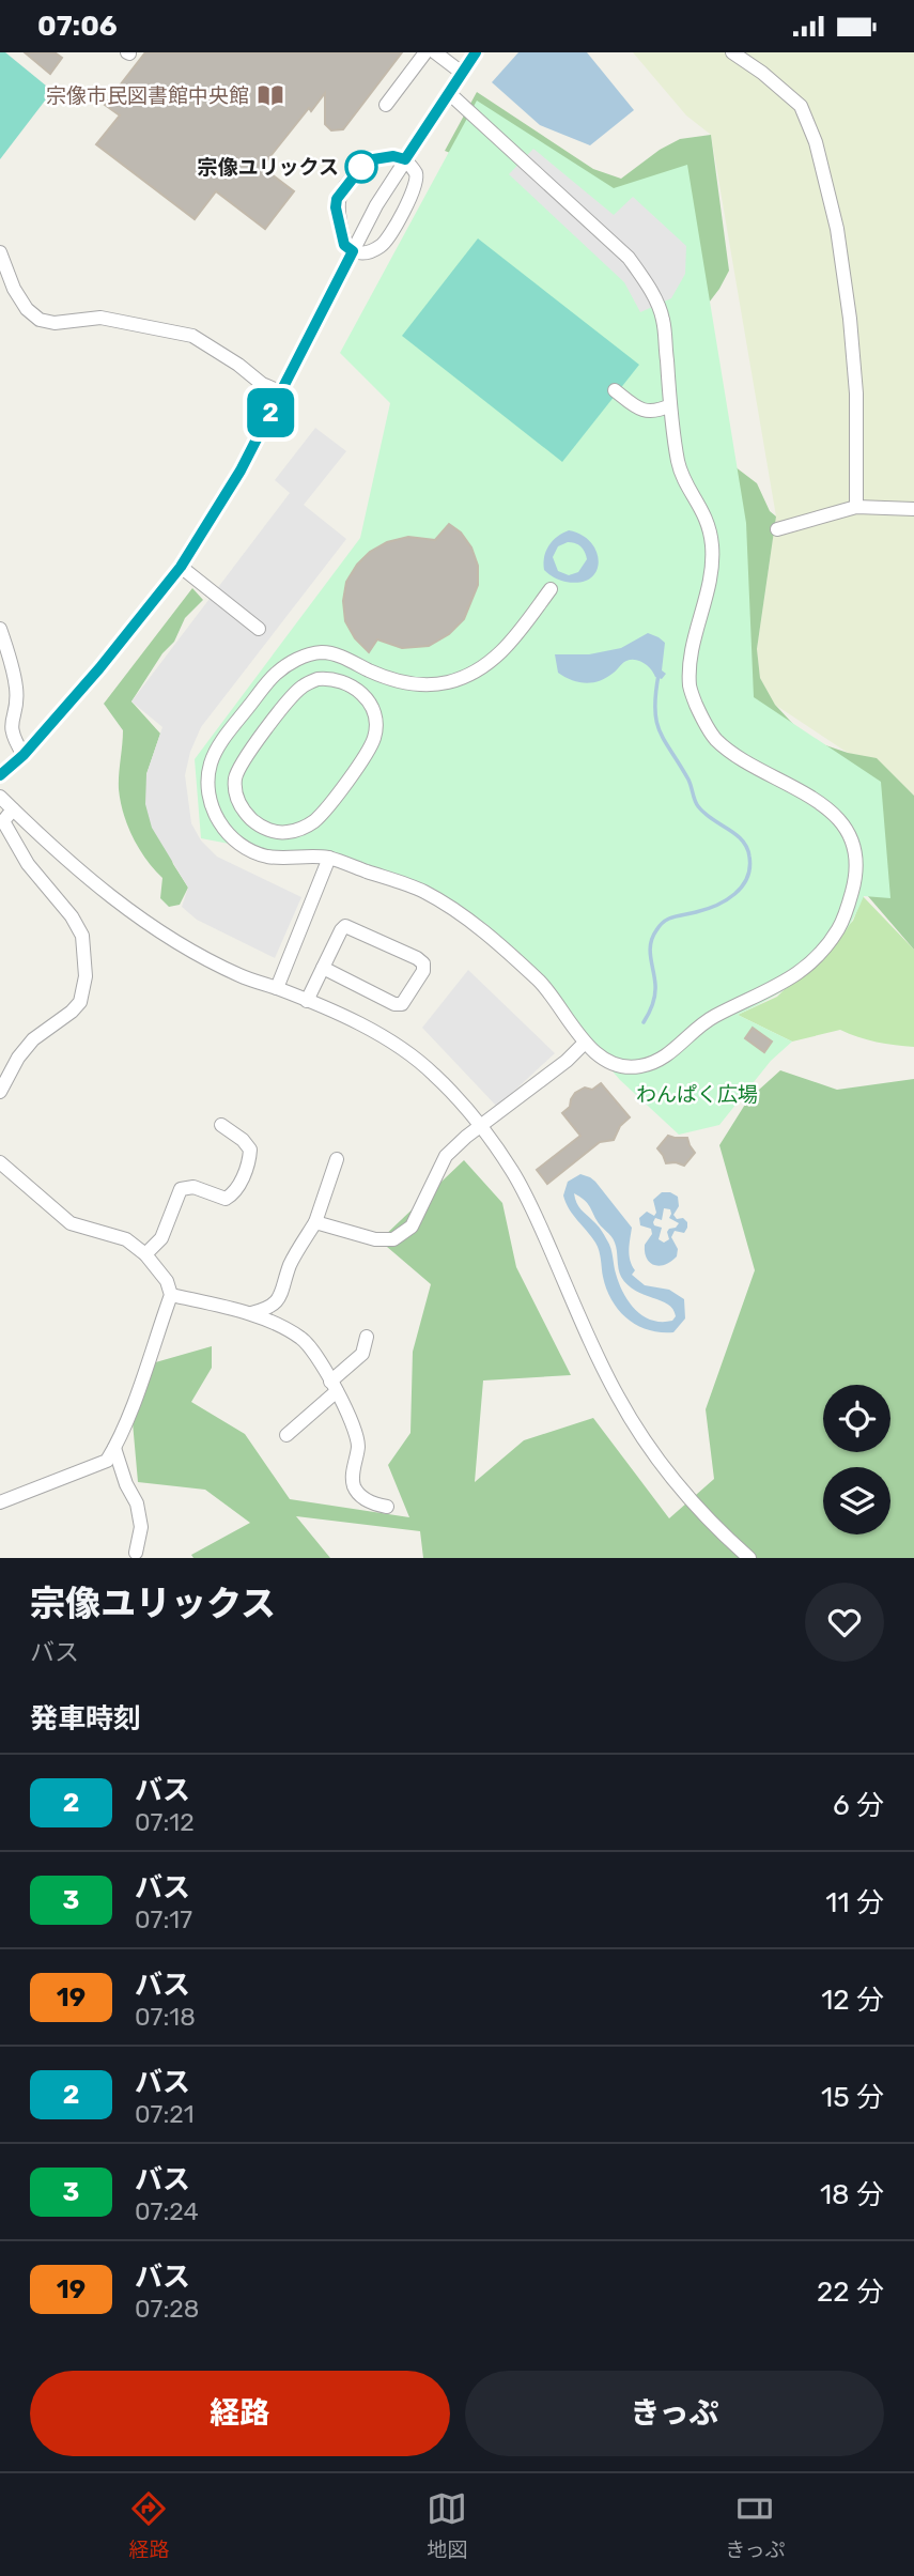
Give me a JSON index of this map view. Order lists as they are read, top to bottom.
{
  "parks": ["わんぱく広場"],
  "places": {
    "library": ["宗像市民図書館中央館"],
    "other": ["宗像ユリックス"]
  },
  "lines": ["bus line 2"],
  "page": {
    "status": "07:06",
    "on_map": "2",
    "heading": [
      ["宗像ユリックス", "バス"],
      "発車時刻"
    ],
    "list": [
      {
        "mark": "2",
        "name": "バス",
        "note": "07:12",
        "value": "6 分"
      },
      {
        "mark": "3",
        "name": "バス",
        "note": "07:17",
        "value": "11 分"
      },
      {
        "mark": "19",
        "name": "バス",
        "note": "07:18",
        "value": "12 分"
      },
      {
        "mark": "2",
        "name": "バス",
        "note": "07:21",
        "value": "15 分"
      },
      {
        "mark": "3",
        "name": "バス",
        "note": "07:24",
        "value": "18 分"
      },
      {
        "mark": "19",
        "name": "バス",
        "note": "07:28",
        "value": "22 分"
      }
    ],
    "buttons": ["経路", "きっぷ"],
    "tabs": ["経路", "地図", "きっぷ"]
  }
}
